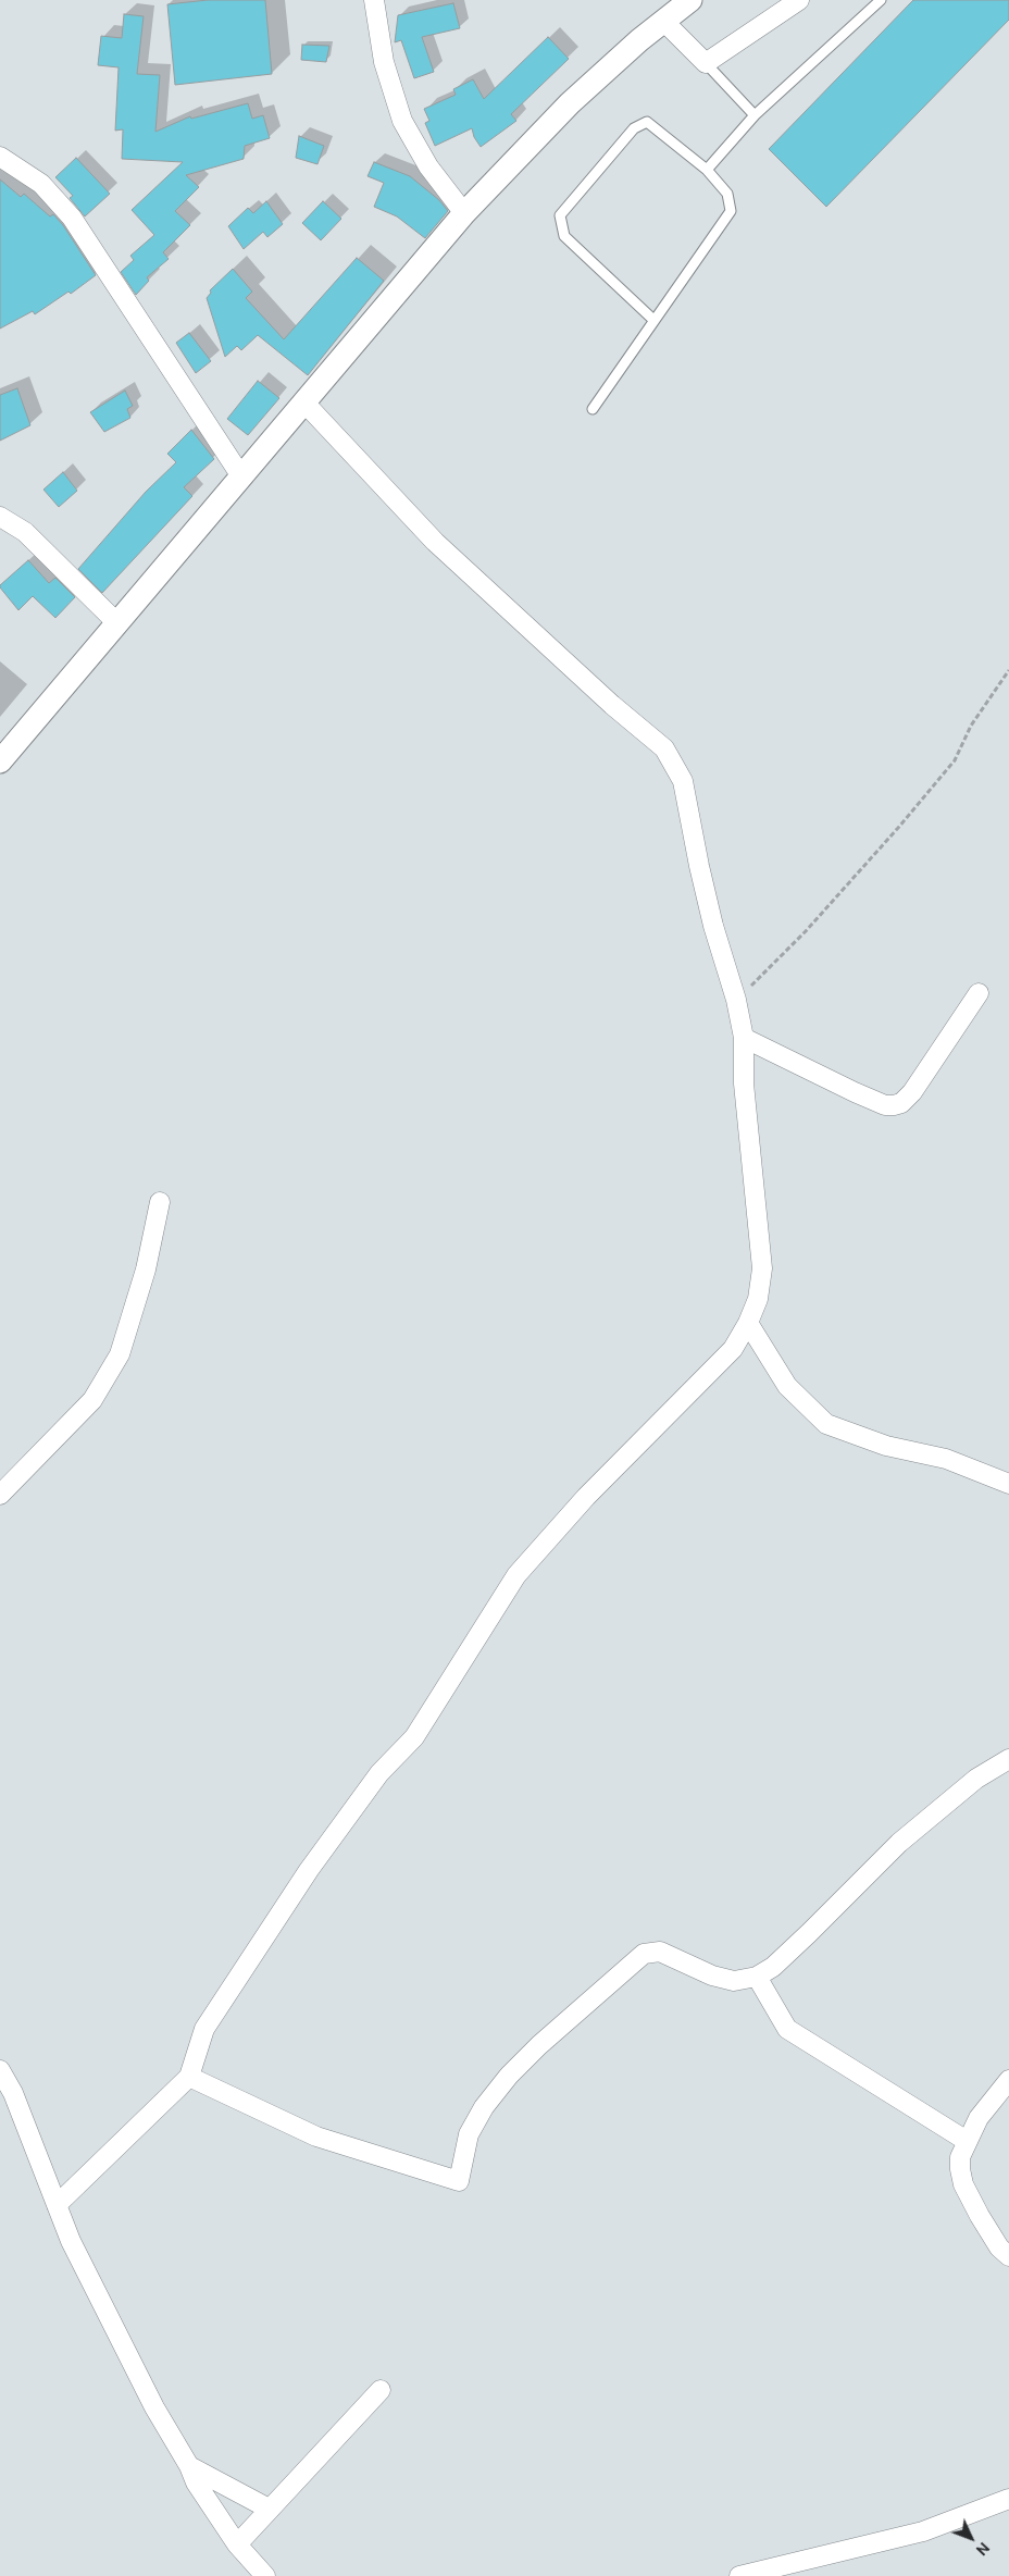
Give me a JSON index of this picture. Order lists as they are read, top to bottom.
{
  "north": "bottom right"
}
